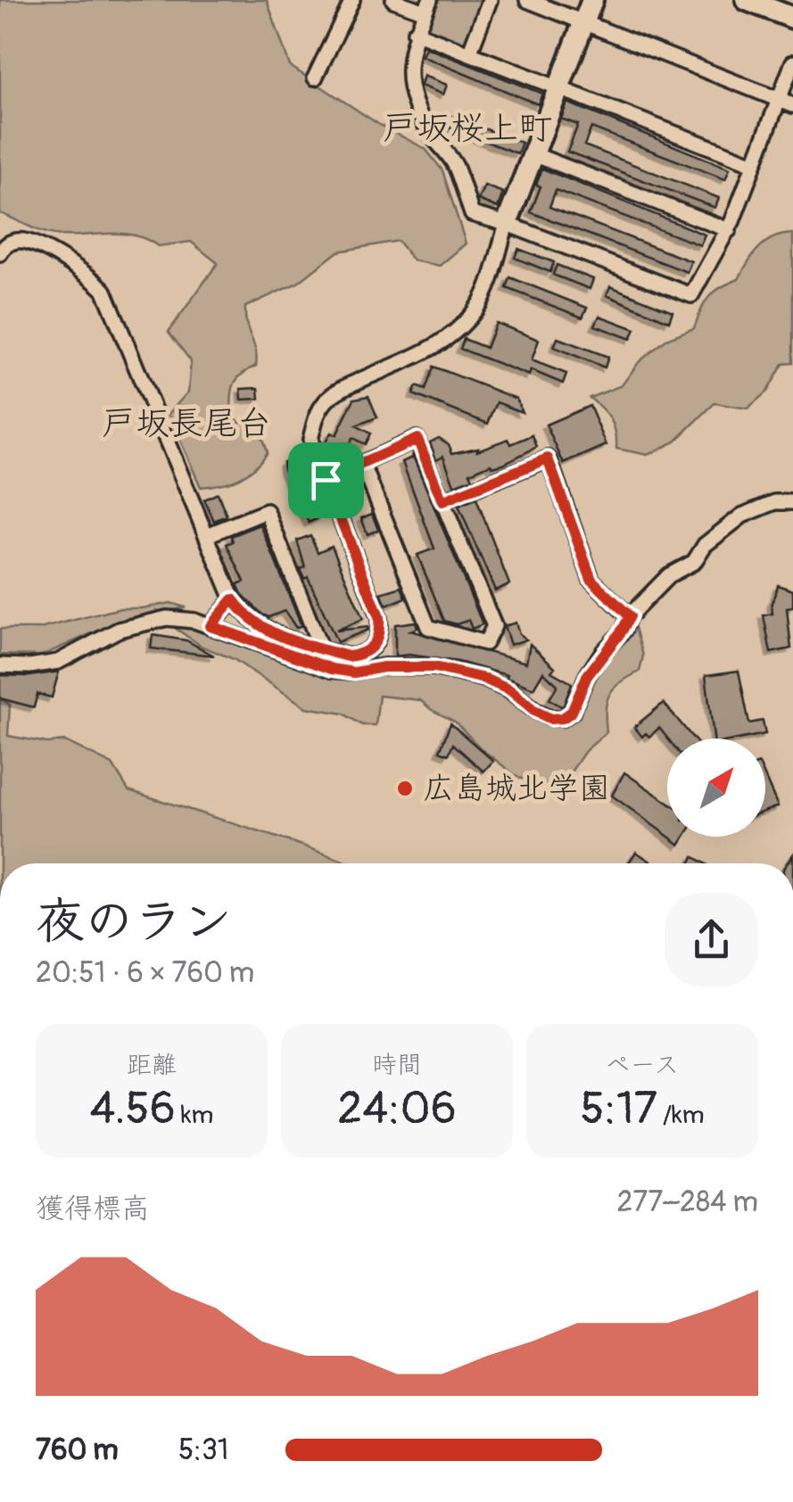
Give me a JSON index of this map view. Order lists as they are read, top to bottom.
{
  "districts": ["戸坂桜上町", "戸坂長尾台"],
  "places": ["広島城北学園"],
  "north": "top right",
  "page": {
    "heading": ["夜のラン", "20:51 · 6 × 760 m"],
    "stats": [
      ["距離", "4.56 km"],
      ["時間", "24:06"],
      ["ペース", "5:17 /km"]
    ],
    "chart": ["獲得標高", "277–284 m"],
    "list": [
      {
        "name": "760 m",
        "note": "5:31"
      }
    ]
  }
}
